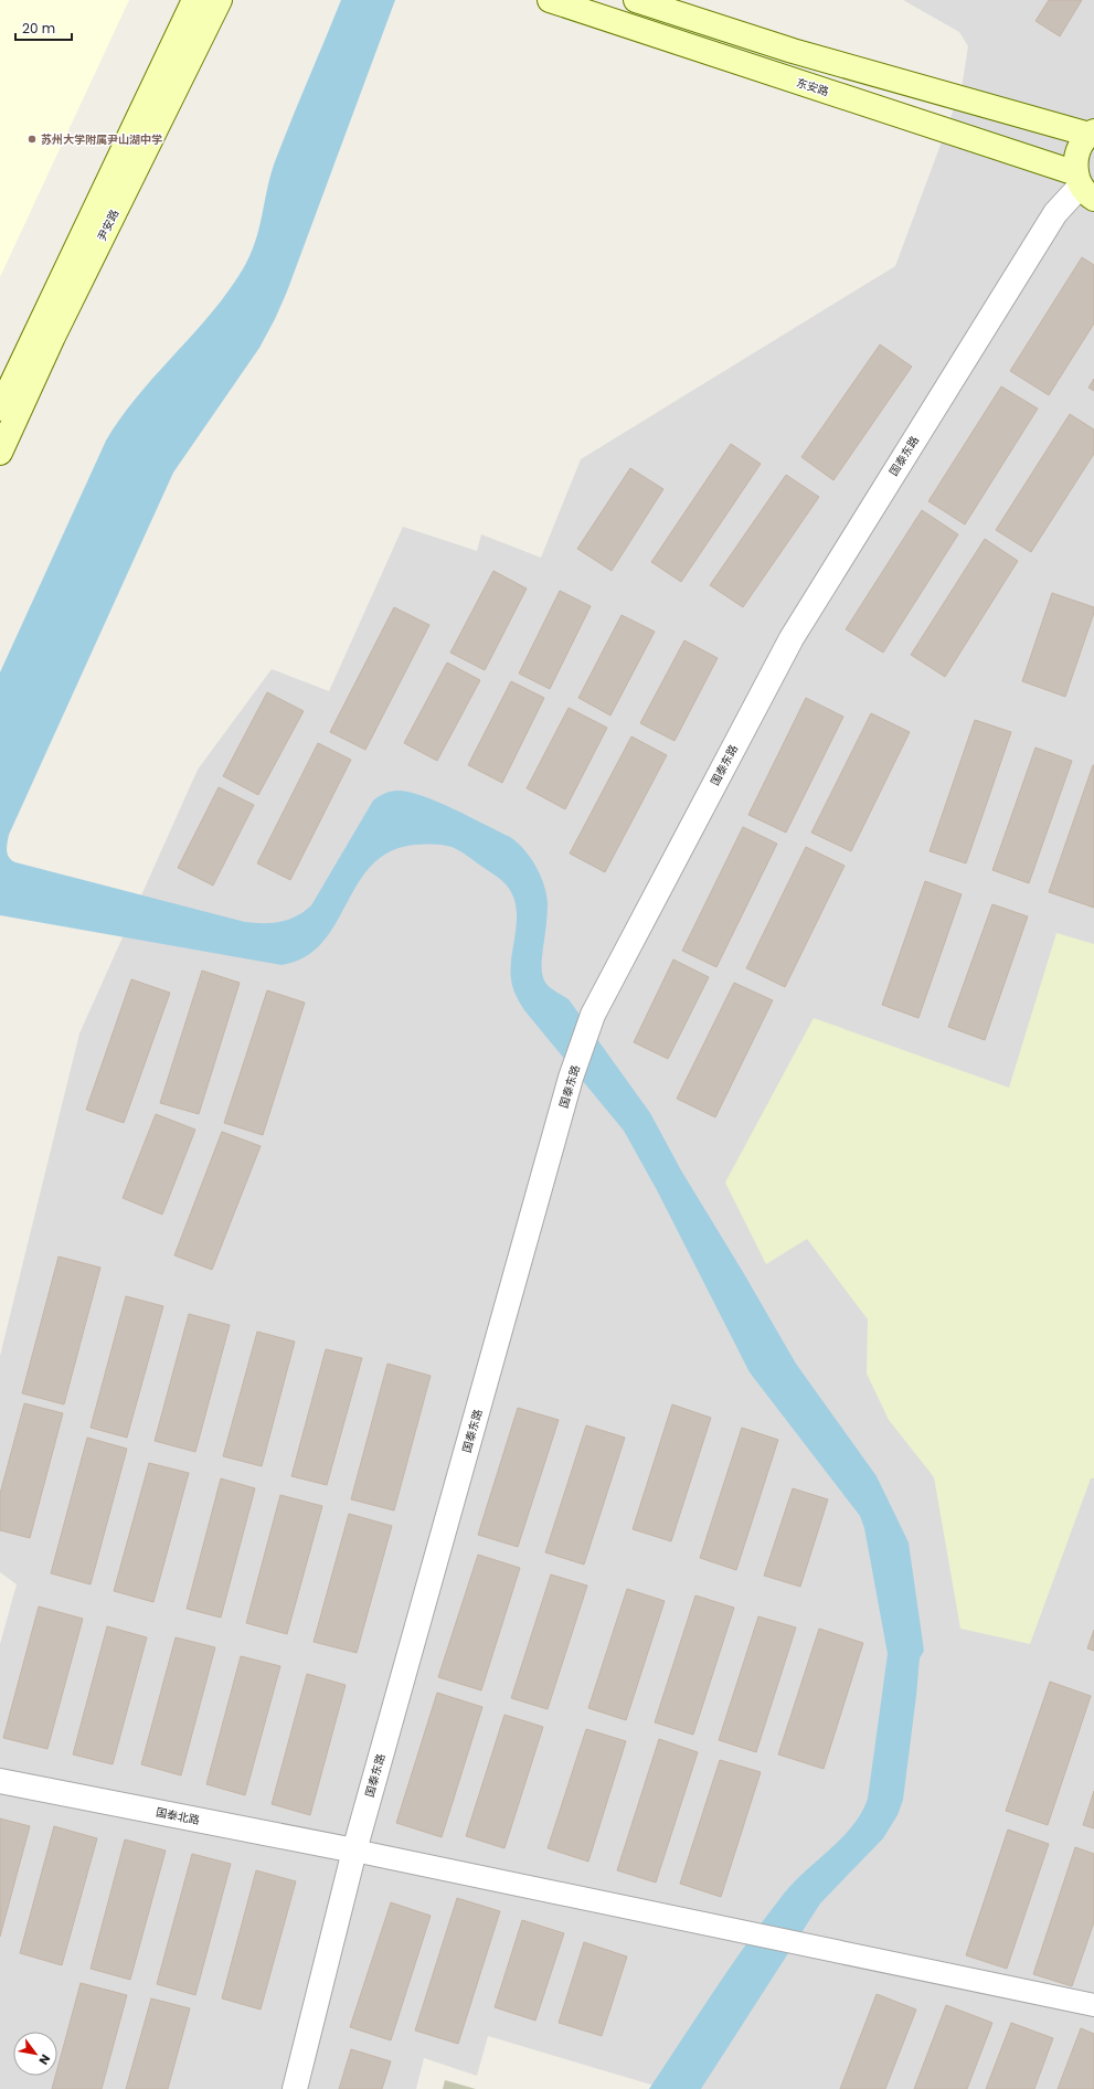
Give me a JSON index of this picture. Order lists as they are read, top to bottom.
{
  "streets": {
    "main road": ["东安路", "尹安路"],
    "street": ["国泰东路", "国泰北路"]
  },
  "crossings": [
    ["东安路", "国泰东路"],
    ["国泰东路", "国泰北路"]
  ],
  "places": ["苏州大学附属尹山湖中学"],
  "scale_bar": "20 m",
  "north": "bottom right"
}
